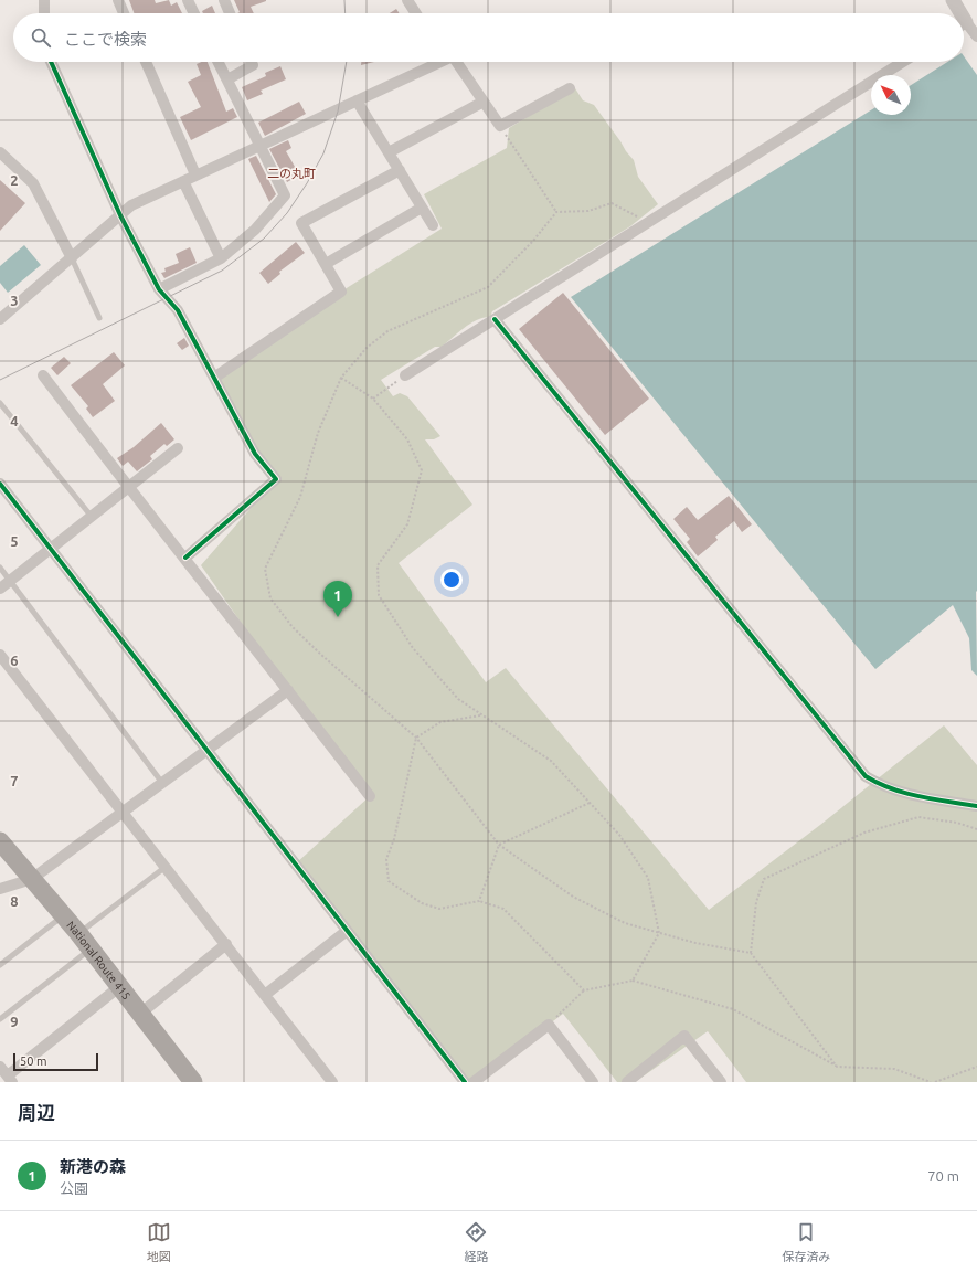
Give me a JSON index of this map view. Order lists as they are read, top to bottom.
{
  "streets": {
    "highway": ["National Route 415"]
  },
  "districts": ["二の丸町"],
  "scale_bar": "50 m",
  "north": "top left",
  "page": {
    "search": "ここで検索",
    "pins": "1",
    "scale": "50 m",
    "heading": "周辺",
    "list": [
      {
        "mark": "1",
        "name": "新港の森",
        "note": "公園",
        "value": "70 m"
      }
    ],
    "nav": ["地図", "経路", "保存済み"]
  },
  "grid": {
    "rows": [
      "2",
      "3",
      "4",
      "5",
      "6",
      "7",
      "8",
      "9"
    ]
  }
}
